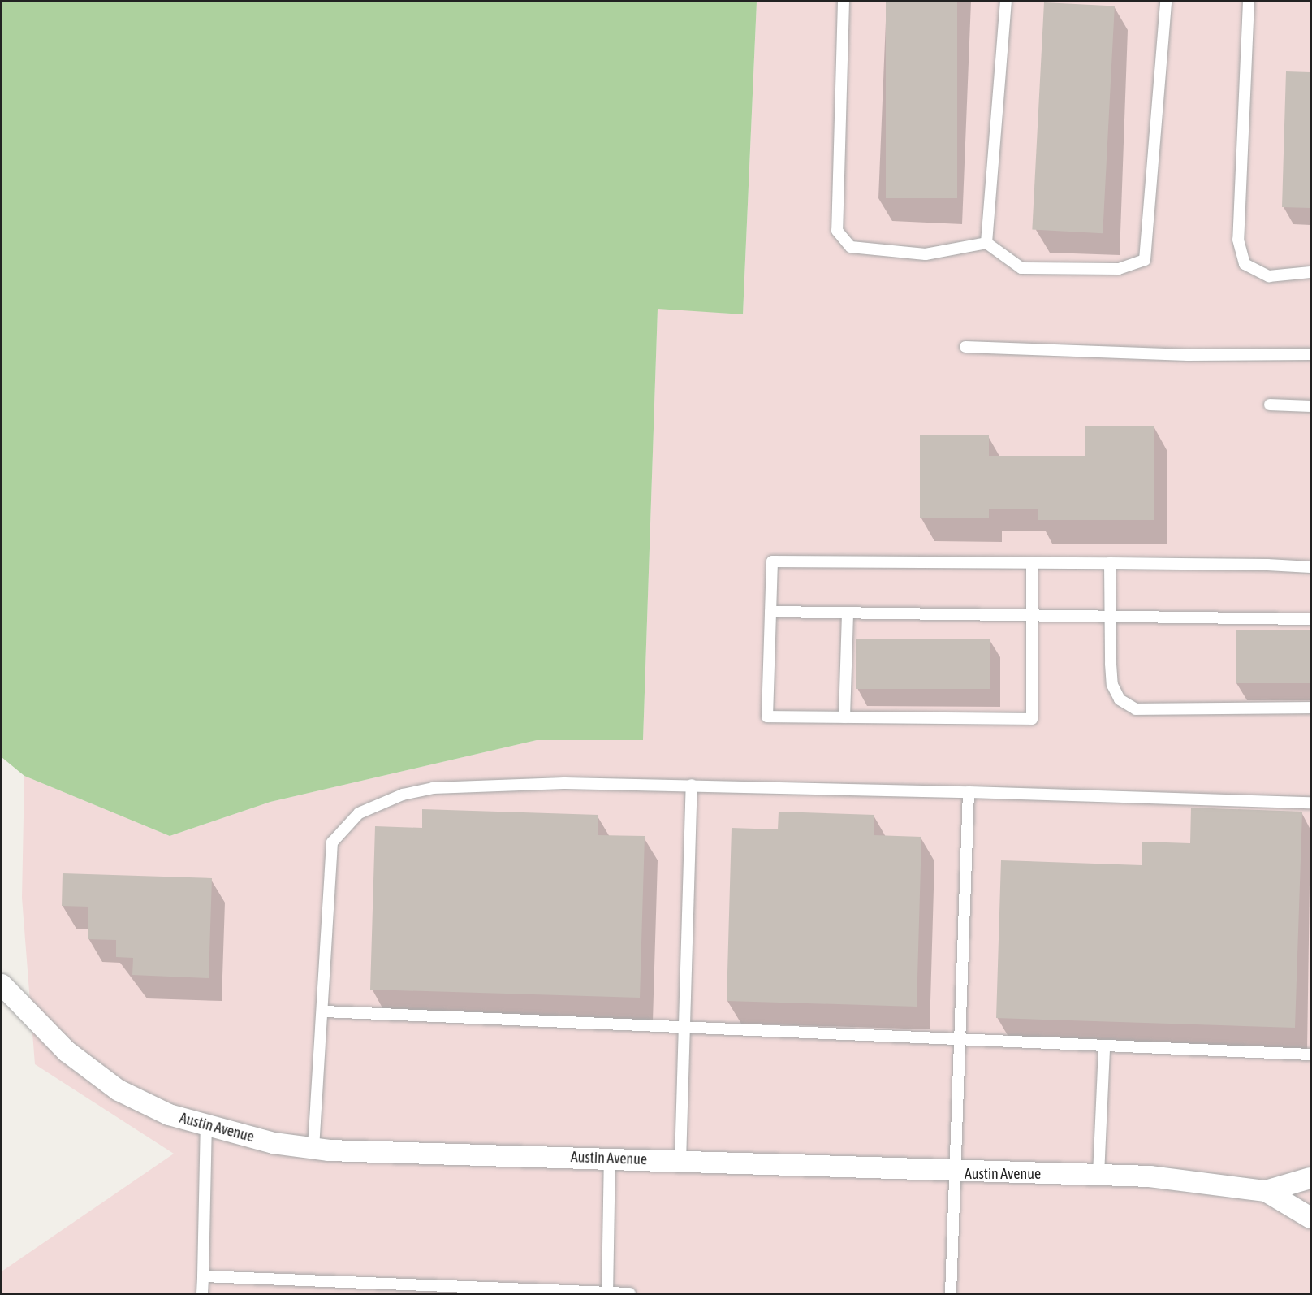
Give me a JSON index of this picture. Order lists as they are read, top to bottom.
{
  "streets": {
    "street": ["Austin Avenue"]
  }
}
